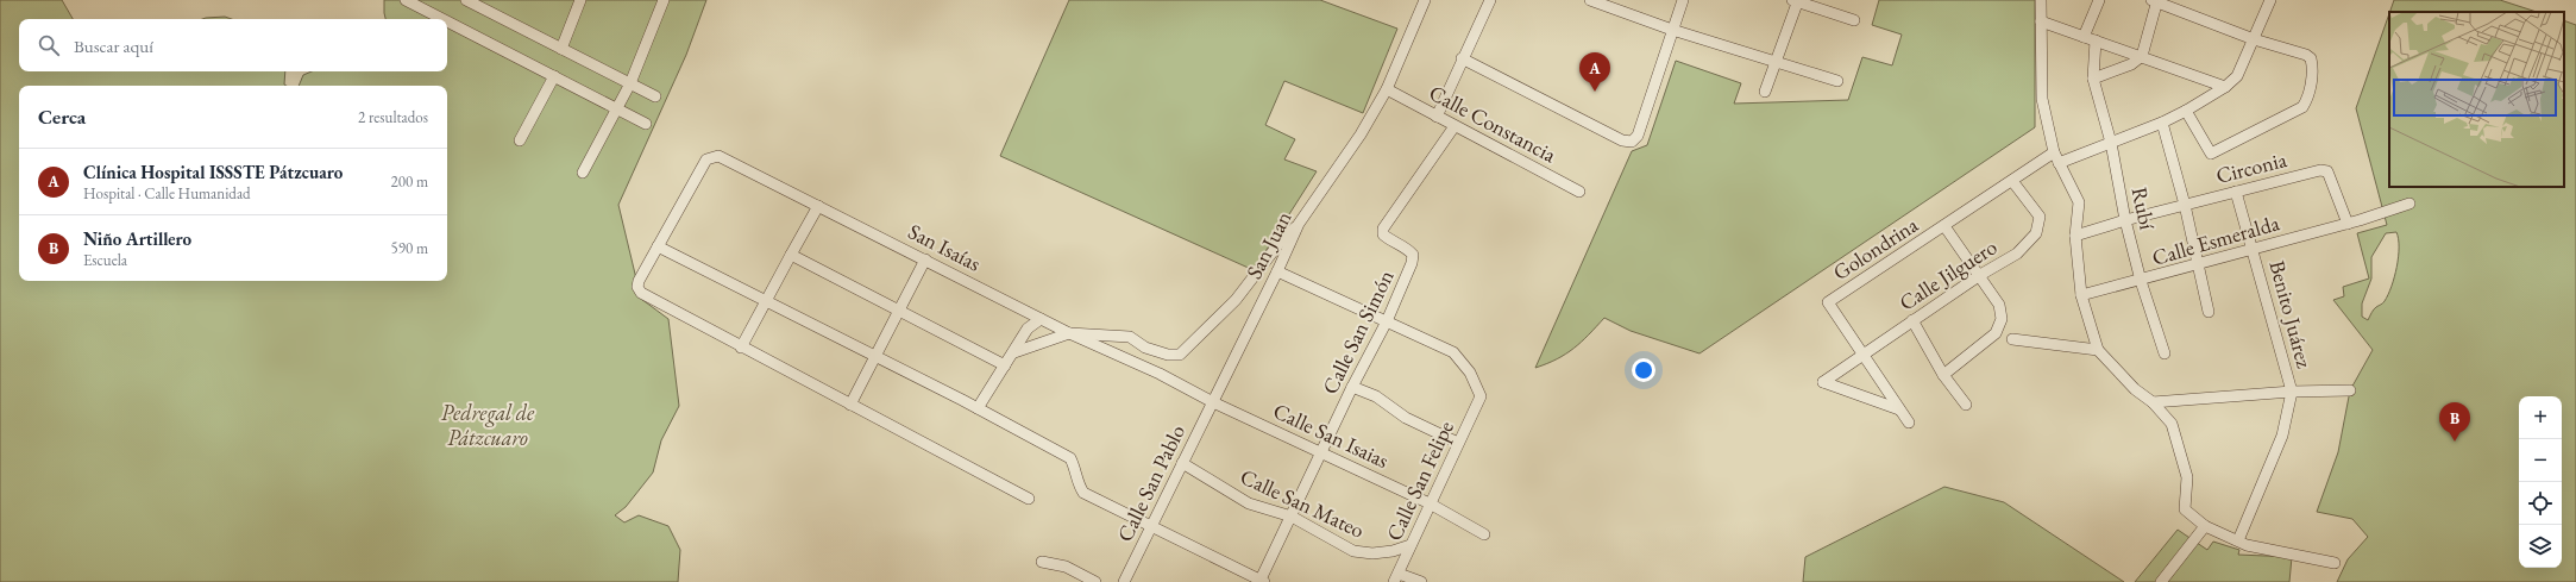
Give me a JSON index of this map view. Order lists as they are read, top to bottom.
{
  "streets": {
    "street": [
      "Calle Constancia",
      "Circonia",
      "Rubí",
      "Calle Esmeralda",
      "San Juan",
      "San Isaías",
      "Golondrina",
      "Calle Jilguero",
      "Benito Juárez",
      "Calle San Simón",
      "Calle San Isaias",
      "Calle San Felipe",
      "Calle San Pablo",
      "Calle San Mateo"
    ]
  },
  "crossings": [
    ["Calle Constancia", "San Juan"],
    ["Calle Constancia", "Calle San Simón"],
    ["Circonia", "Rubí"],
    ["Circonia", "Calle Esmeralda"],
    ["Circonia", "Benito Juárez"],
    ["Rubí", "Calle Esmeralda"],
    ["Calle Esmeralda", "Benito Juárez"],
    ["San Juan", "Calle San Isaias"],
    ["San Juan", "Calle San Pablo"],
    ["San Isaías", "Calle San Isaias"],
    ["Golondrina", "Calle Jilguero"],
    ["Calle San Simón", "Calle San Isaias"],
    ["Calle San Simón", "Calle San Felipe"],
    ["Calle San Simón", "Calle San Mateo"],
    ["Calle San Isaias", "Calle San Felipe"],
    ["Calle San Isaias", "Calle San Pablo"],
    ["Calle San Felipe", "Calle San Mateo"],
    ["Calle San Pablo", "Calle San Mateo"]
  ],
  "parks": ["Pedregal de Pátzcuaro"],
  "page": {
    "search": "Buscar aquí",
    "pins": ["A", "B"],
    "heading": ["Cerca", "2 resultados"],
    "list": [
      {
        "mark": "A",
        "name": "Clínica Hospital ISSSTE Pátzcuaro",
        "note": "Hospital · Calle Humanidad",
        "value": "200 m"
      },
      {
        "mark": "B",
        "name": "Niño Artillero",
        "note": "Escuela",
        "value": "590 m"
      }
    ],
    "map_buttons": ["+", "−"]
  }
}
